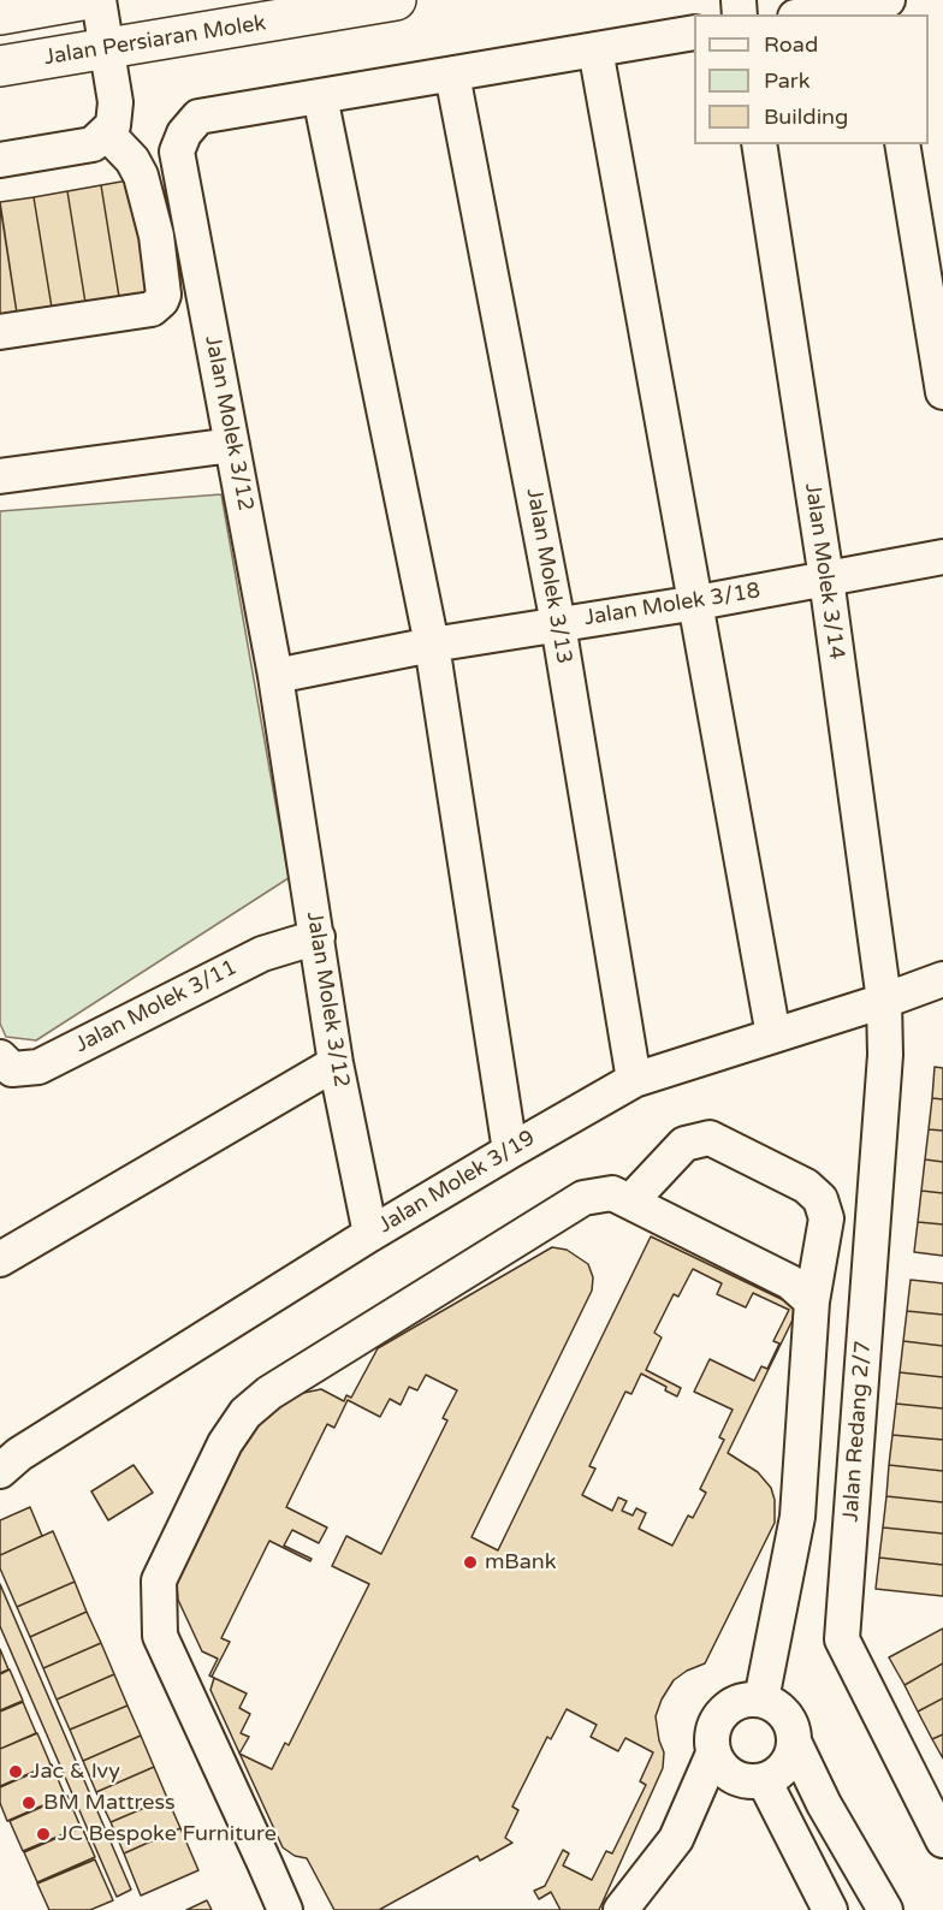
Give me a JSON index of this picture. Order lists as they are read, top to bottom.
{
  "streets": {
    "main road": ["Jalan Persiaran Molek"],
    "street": [
      "Jalan Molek 3/12",
      "Jalan Molek 3/14",
      "Jalan Molek 3/13",
      "Jalan Molek 3/18",
      "Jalan Molek 3/11",
      "Jalan Molek 3/19",
      "Jalan Redang 2/7"
    ]
  },
  "crossings": [
    ["Jalan Molek 3/12", "Jalan Molek 3/13"],
    ["Jalan Molek 3/12", "Jalan Molek 3/18"],
    ["Jalan Molek 3/12", "Jalan Molek 3/11"],
    ["Jalan Molek 3/12", "Jalan Molek 3/19"],
    ["Jalan Molek 3/14", "Jalan Molek 3/18"],
    ["Jalan Molek 3/14", "Jalan Molek 3/19"],
    ["Jalan Molek 3/14", "Jalan Redang 2/7"],
    ["Jalan Molek 3/13", "Jalan Molek 3/18"],
    ["Jalan Molek 3/13", "Jalan Molek 3/19"],
    ["Jalan Molek 3/19", "Jalan Redang 2/7"]
  ],
  "places": [
    "mBank",
    "Jac & Ivy",
    "BM Mattress",
    "JC Bespoke Furniture"
  ],
  "legend": ["Road", "Park", "Building"]
}
